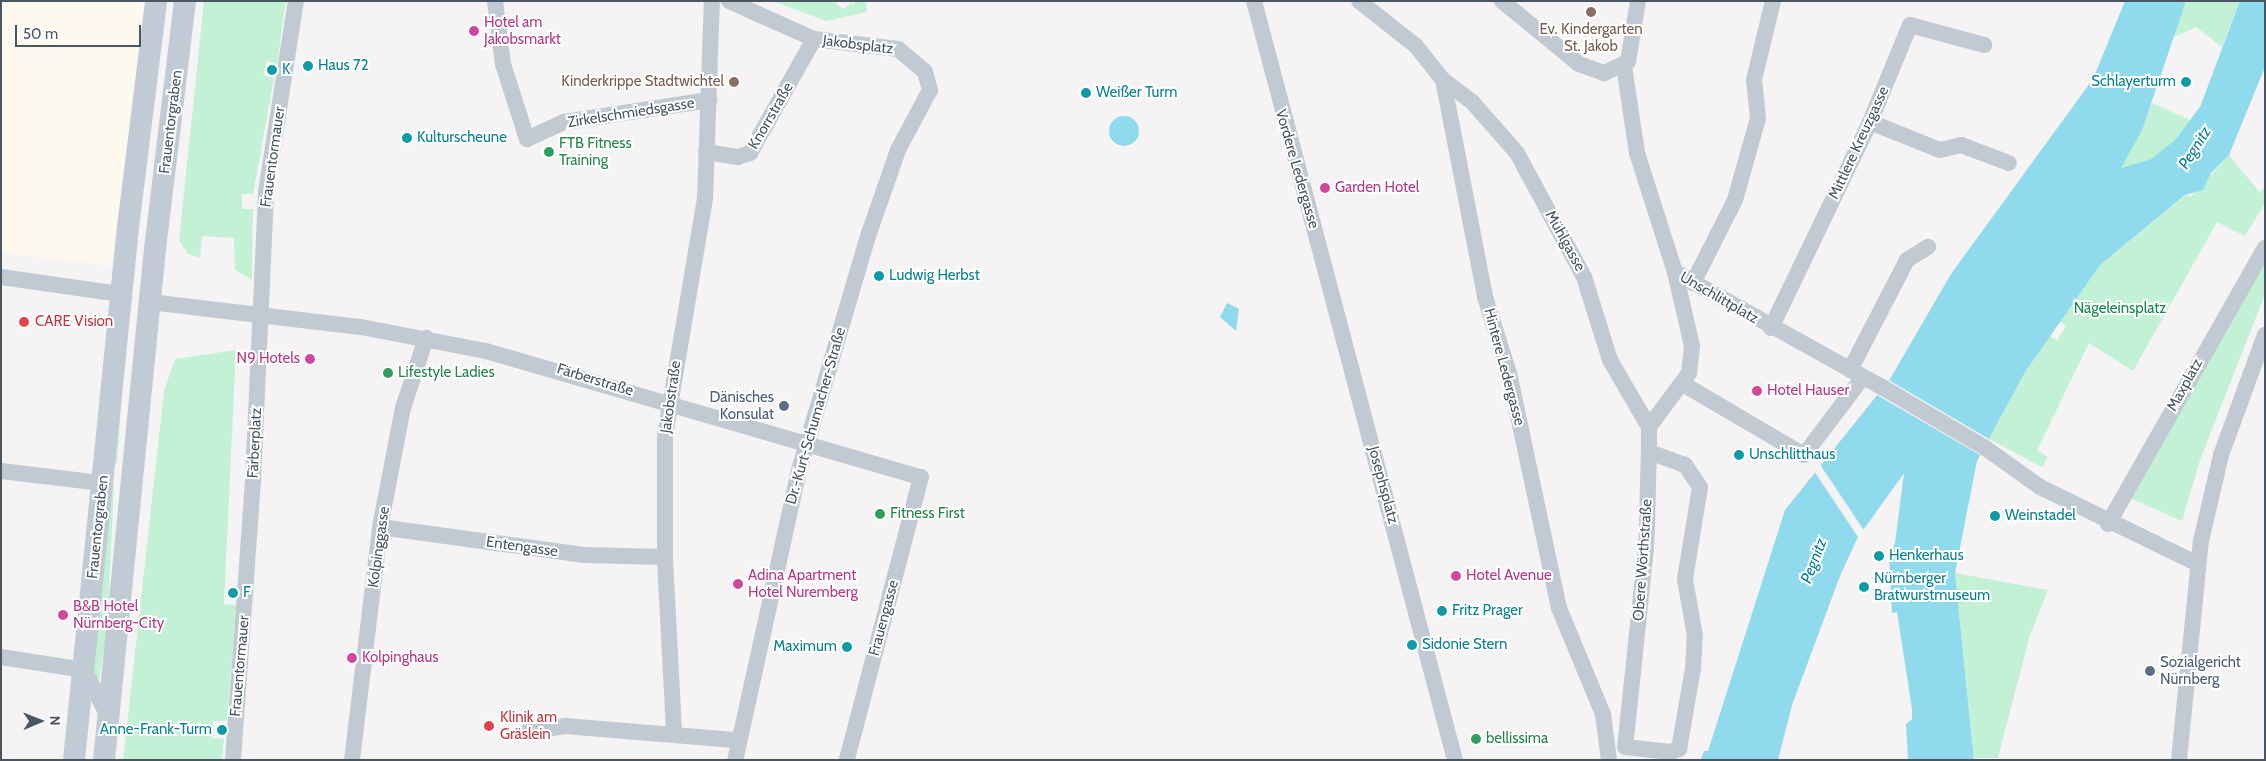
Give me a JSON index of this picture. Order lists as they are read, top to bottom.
{
  "streets": {
    "main road": ["Frauentorgraben"],
    "street": [
      "Jakobsplatz",
      "Zirkelschmiedsgasse",
      "Knorrstraße",
      "Mittlere Kreuzgasse",
      "Frauentormauer",
      "Vordere Ledergasse",
      "Mühlgasse",
      "Unschlittplatz",
      "Hintere Ledergasse",
      "Färberstraße",
      "Maxplatz",
      "Jakobstraße",
      "Dr.-Kurt-Schumacher-Straße",
      "Färberplatz",
      "Josephsplatz",
      "Kolpinggasse",
      "Entengasse",
      "Obere Wörthstraße",
      "Frauengasse"
    ]
  },
  "crossings": [
    ["Jakobsplatz", "Knorrstraße"],
    ["Jakobsplatz", "Dr.-Kurt-Schumacher-Straße"],
    ["Zirkelschmiedsgasse", "Jakobstraße"],
    ["Knorrstraße", "Jakobstraße"],
    ["Frauentorgraben", "Färberstraße"],
    ["Mittlere Kreuzgasse", "Unschlittplatz"],
    ["Frauentormauer", "Färberstraße"],
    ["Frauentormauer", "Färberplatz"],
    ["Vordere Ledergasse", "Josephsplatz"],
    ["Mühlgasse", "Hintere Ledergasse"],
    ["Mühlgasse", "Obere Wörthstraße"],
    ["Unschlittplatz", "Maxplatz"],
    ["Färberstraße", "Jakobstraße"],
    ["Färberstraße", "Dr.-Kurt-Schumacher-Straße"],
    ["Färberstraße", "Färberplatz"],
    ["Färberstraße", "Kolpinggasse"],
    ["Färberstraße", "Frauengasse"],
    ["Jakobstraße", "Entengasse"],
    ["Kolpinggasse", "Entengasse"]
  ],
  "water": ["Pegnitz"],
  "parks": ["Nägeleinsplatz"],
  "places": [
    "Ev. Kindergarten St. Jakob",
    "Hotel am Jakobsmarkt",
    "Haus 72",
    "K",
    "Kinderkrippe Stadtwichtel",
    "Schlayerturm",
    "Weißer Turm",
    "Kulturscheune",
    "FTB Fitness Training",
    "Garden Hotel",
    "Ludwig Herbst",
    "CARE Vision",
    "N9 Hotels",
    "Lifestyle Ladies",
    "Hotel Hauser",
    "Dänisches Konsulat",
    "Unschlitthaus",
    "Fitness First",
    "Weinstadel",
    "Henkerhaus",
    "Hotel Avenue",
    "Adina Apartment Hotel Nuremberg",
    "Nürnberger Bratwurstmuseum",
    "F",
    "Fritz Prager",
    "B&B Hotel Nürnberg-City",
    "Sidonie Stern",
    "Maximum",
    "Kolpinghaus",
    "Sozialgericht Nürnberg",
    "Klinik am Gräslein",
    "Anne-Frank-Turm",
    "bellissima"
  ],
  "scale_bar": "50 m",
  "north": "right"
}
